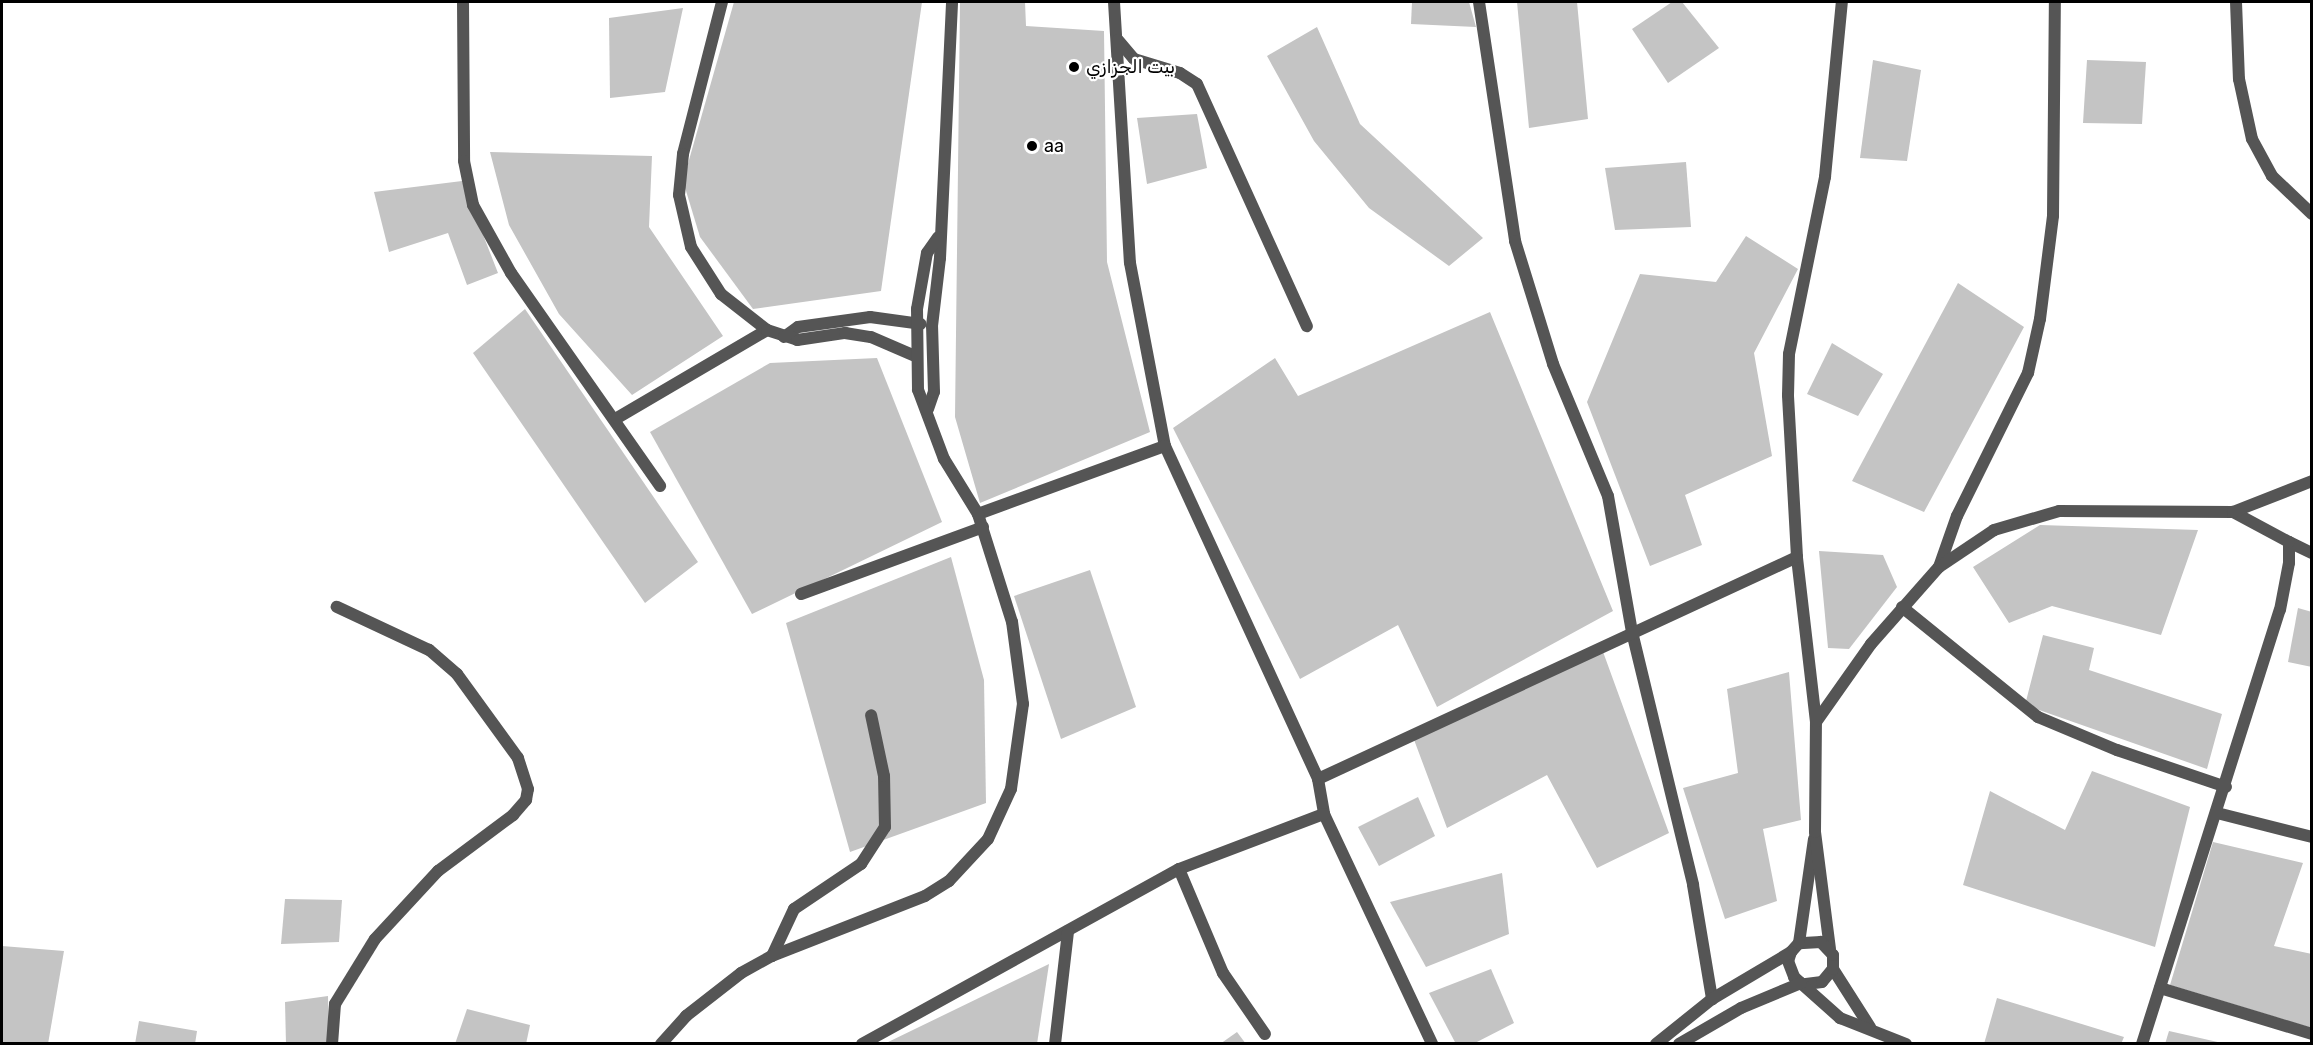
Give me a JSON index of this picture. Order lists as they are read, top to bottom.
{
  "places": ["بيت الجزازي", "aa"]
}
